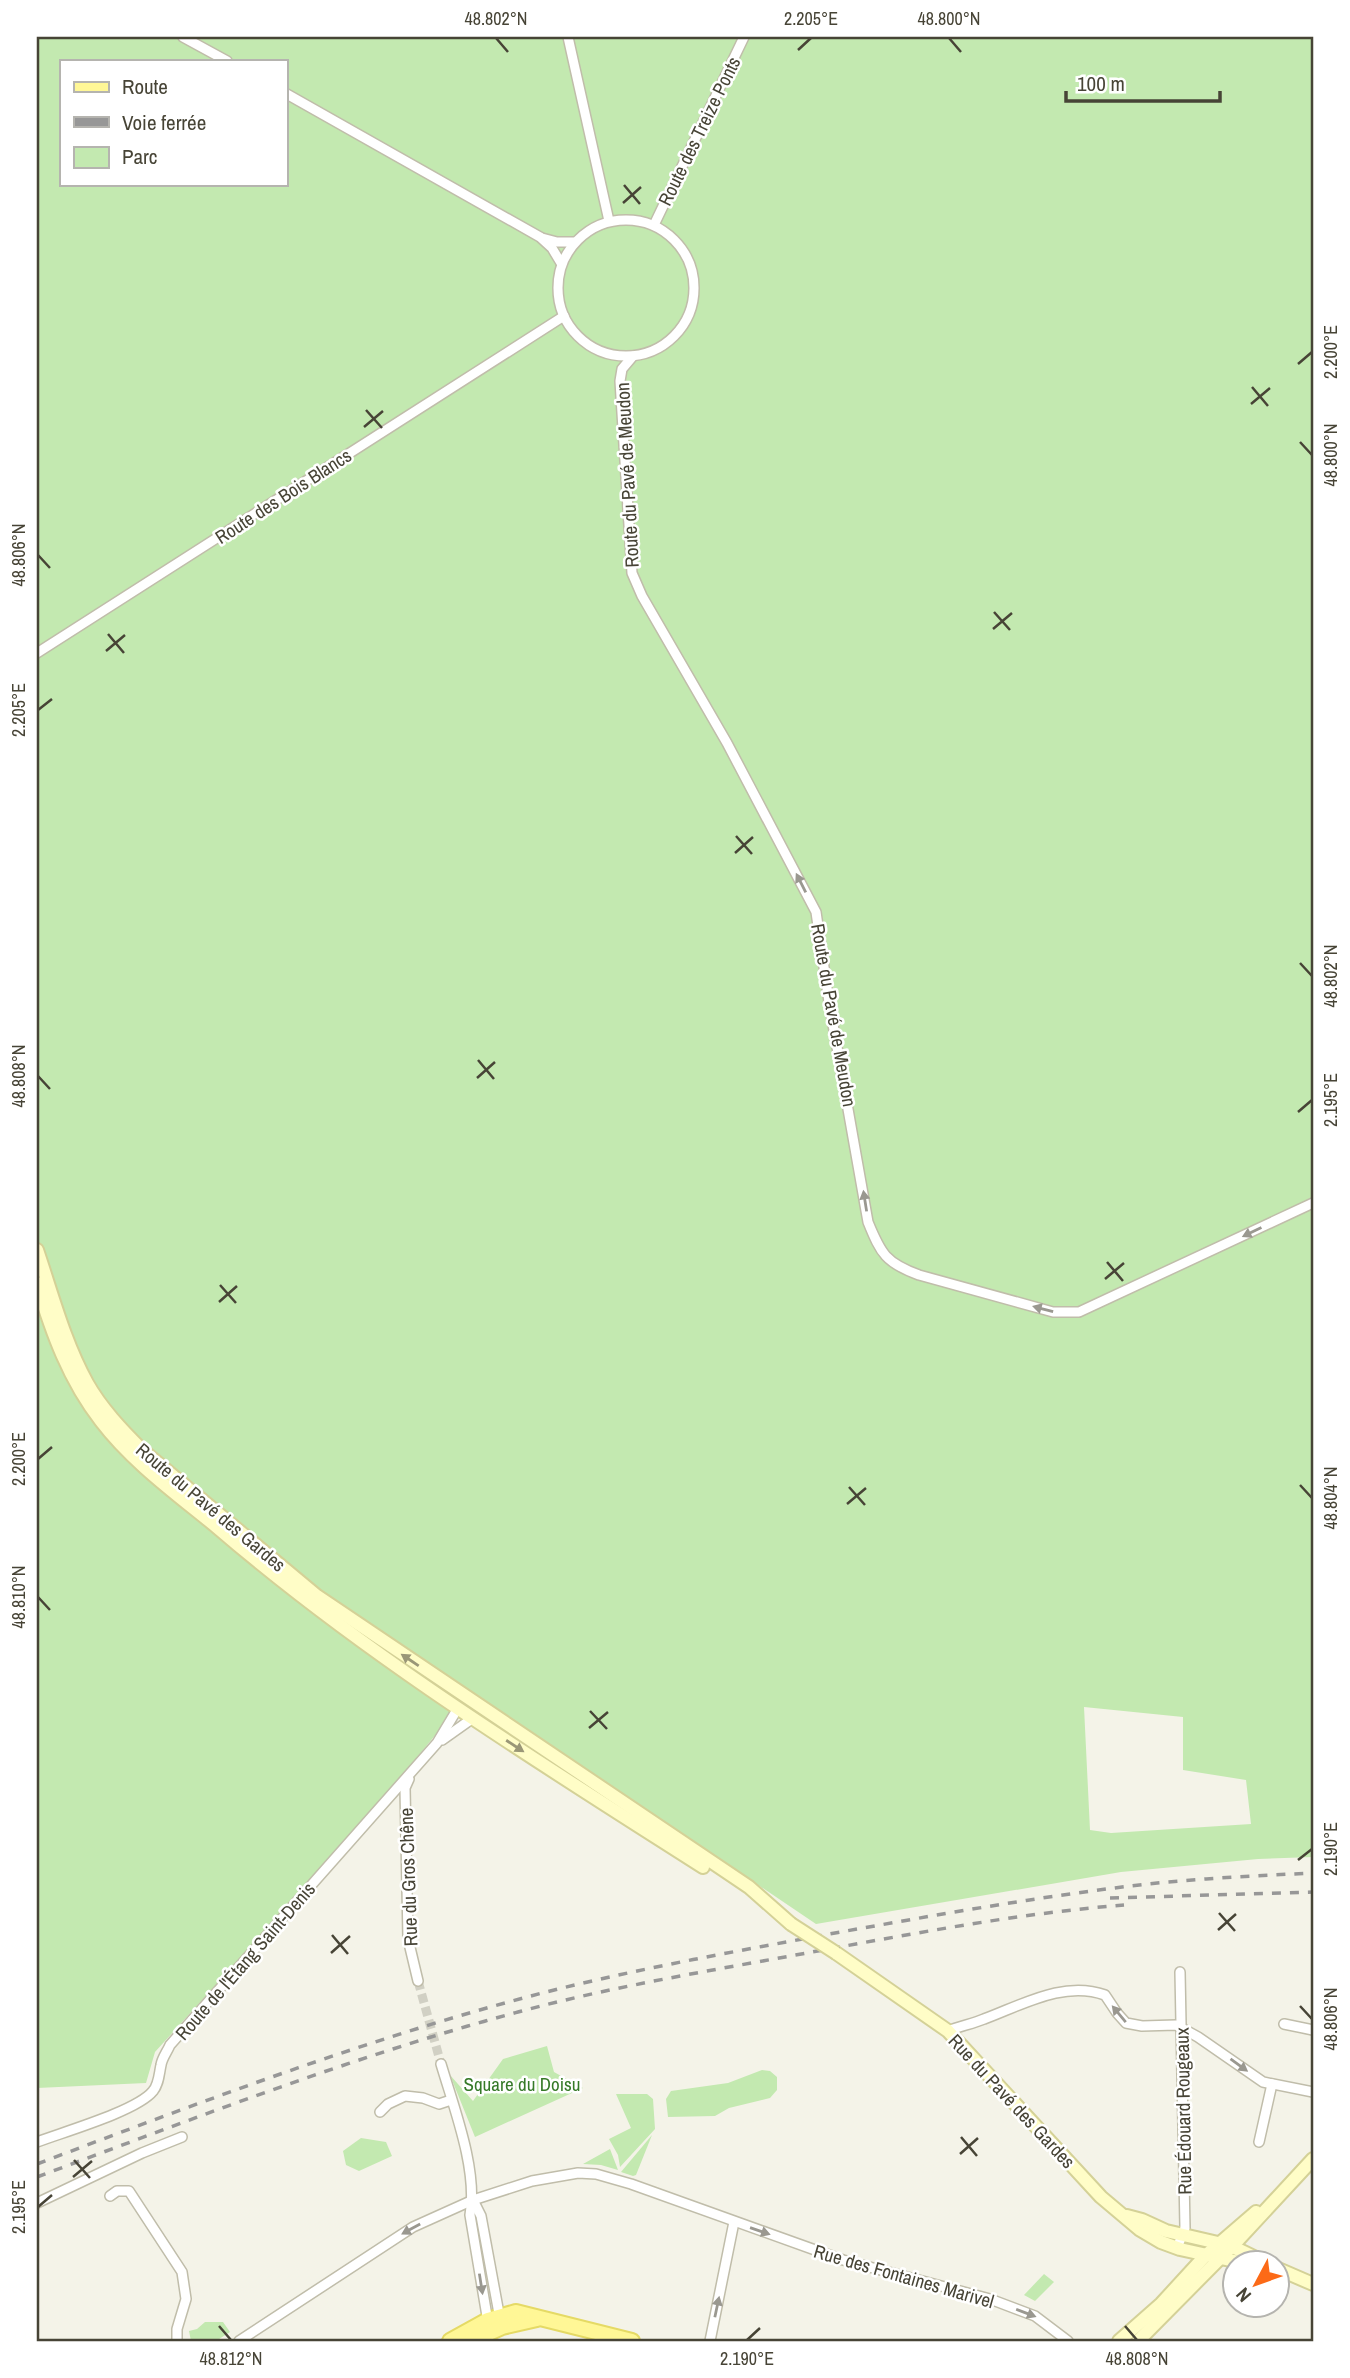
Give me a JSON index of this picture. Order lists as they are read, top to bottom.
{
  "streets": {
    "main road": ["Route du Pavé des Gardes", "Rue du Pavé des Gardes"],
    "street": [
      "Route des Treize Ponts",
      "Route du Pavé de Meudon",
      "Route des Bois Blancs",
      "Rue du Gros Chêne",
      "Route de l'Étang Saint-Denis",
      "Rue Édouard Rougeaux",
      "Rue des Fontaines Marivel"
    ]
  },
  "crossings": [
    ["Route des Treize Ponts", "Route du Pavé de Meudon"],
    ["Route des Treize Ponts", "Route des Bois Blancs"],
    ["Route du Pavé de Meudon", "Route des Bois Blancs"],
    ["Route du Pavé des Gardes", "Route de l'Étang Saint-Denis"],
    ["Route du Pavé des Gardes", "Rue du Pavé des Gardes"],
    ["Rue du Gros Chêne", "Route de l'Étang Saint-Denis"],
    ["Route de l'Étang Saint-Denis", "Rue du Pavé des Gardes"],
    ["Rue du Pavé des Gardes", "Rue Édouard Rougeaux"]
  ],
  "parks": ["Square du Doisu"],
  "legend": ["Route", "Voie ferrée", "Parc"],
  "scale_bar": "100 m",
  "north": "bottom left",
  "coordinates": [
    "48.802°N",
    "2.205°E",
    "48.800°N",
    "2.200°E",
    "48.806°N",
    "48.808°N",
    "2.195°E",
    "48.804°N",
    "48.810°N",
    "2.190°E",
    "48.812°N"
  ]
}
